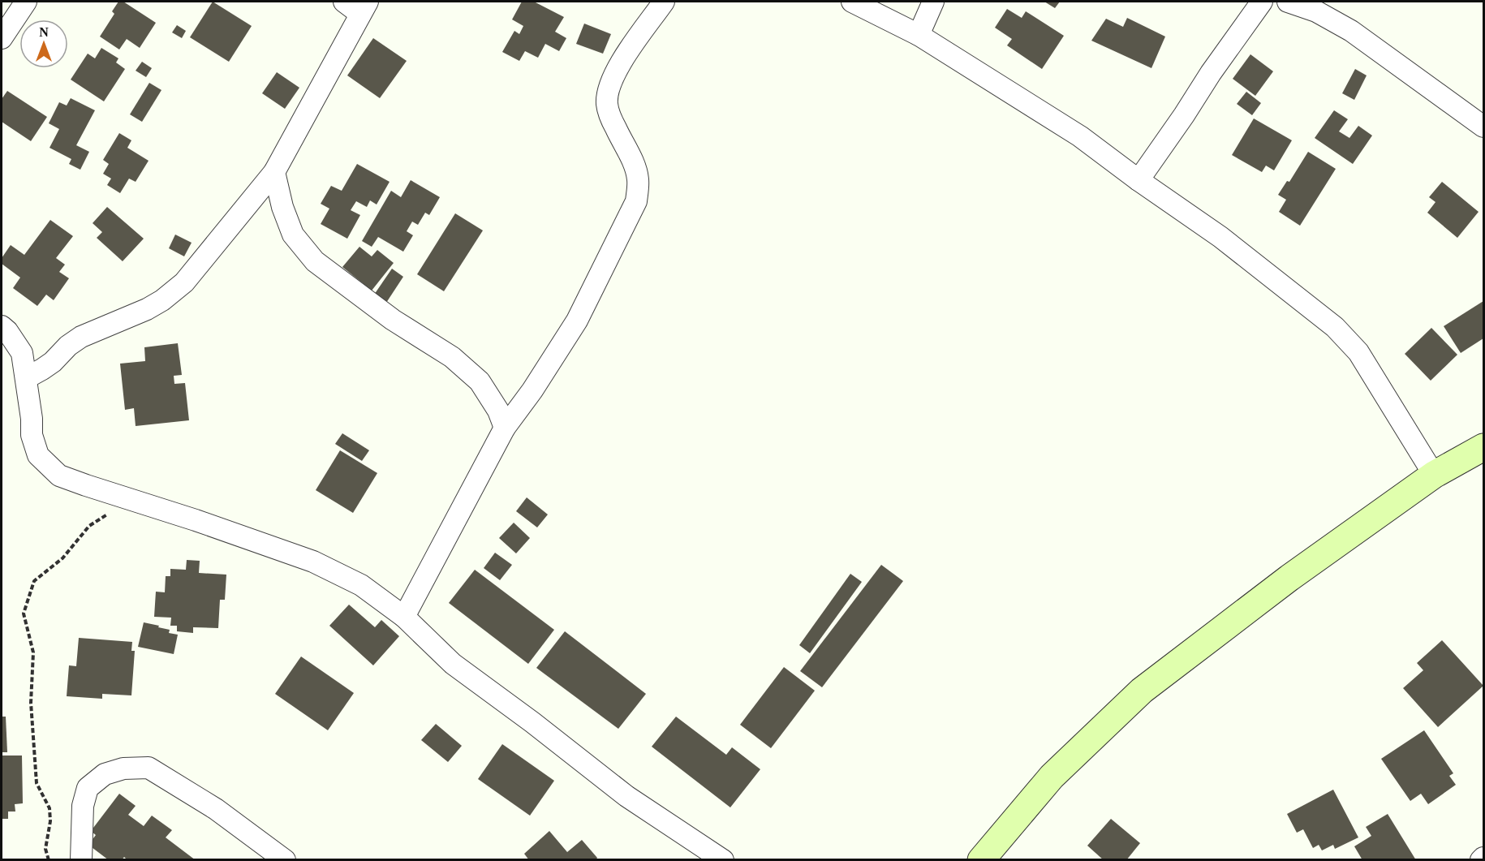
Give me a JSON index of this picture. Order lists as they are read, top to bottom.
{
  "north": "top"
}
